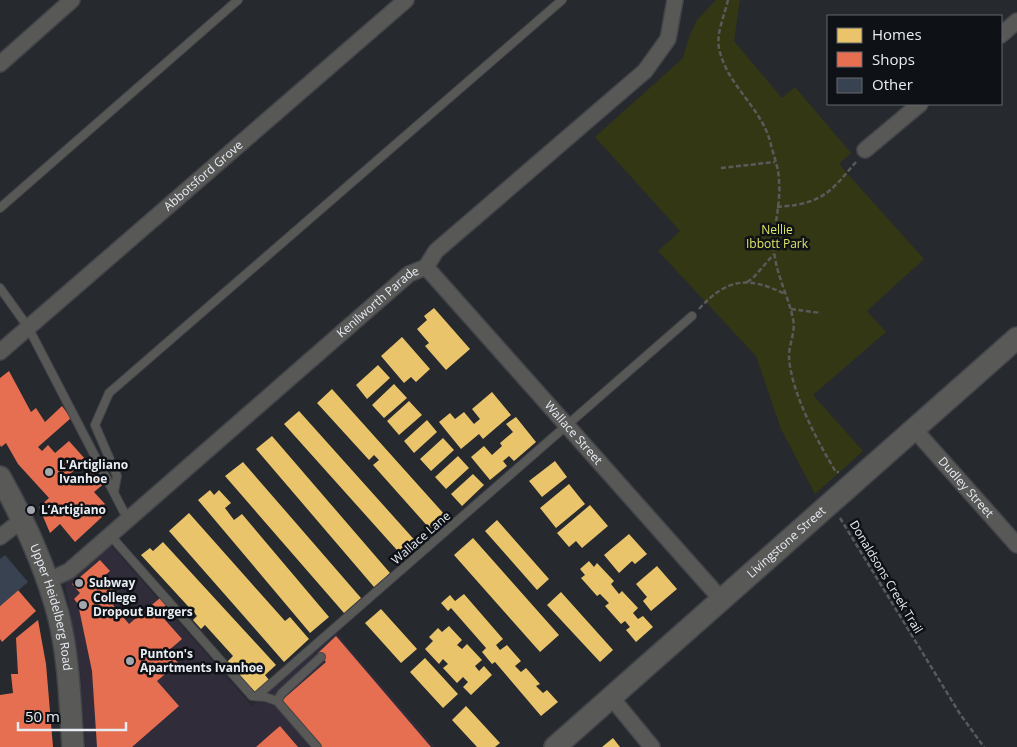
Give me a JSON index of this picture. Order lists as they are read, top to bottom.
{
  "streets": {
    "main road": ["Livingstone Street", "Upper Heidelberg Road"],
    "street": [
      "Abbotsford Grove",
      "Kenilworth Parade",
      "Wallace Street",
      "Dudley Street"
    ],
    "lane": ["Wallace Lane"],
    "path": ["Donaldsons Creek Trail"]
  },
  "crossings": [
    ["Kenilworth Parade", "Wallace Street"],
    ["Kenilworth Parade", "Upper Heidelberg Road"],
    ["Wallace Street", "Wallace Lane"],
    ["Wallace Street", "Livingstone Street"],
    ["Dudley Street", "Livingstone Street"]
  ],
  "parks": ["Nellie Ibbott Park"],
  "places": [
    "L'Artigliano Ivanhoe",
    "L’Artigiano",
    "Subway",
    "College Dropout Burgers",
    "Punton's Apartments Ivanhoe"
  ],
  "legend": ["Homes", "Shops", "Other"],
  "scale_bar": "50 m"
}
